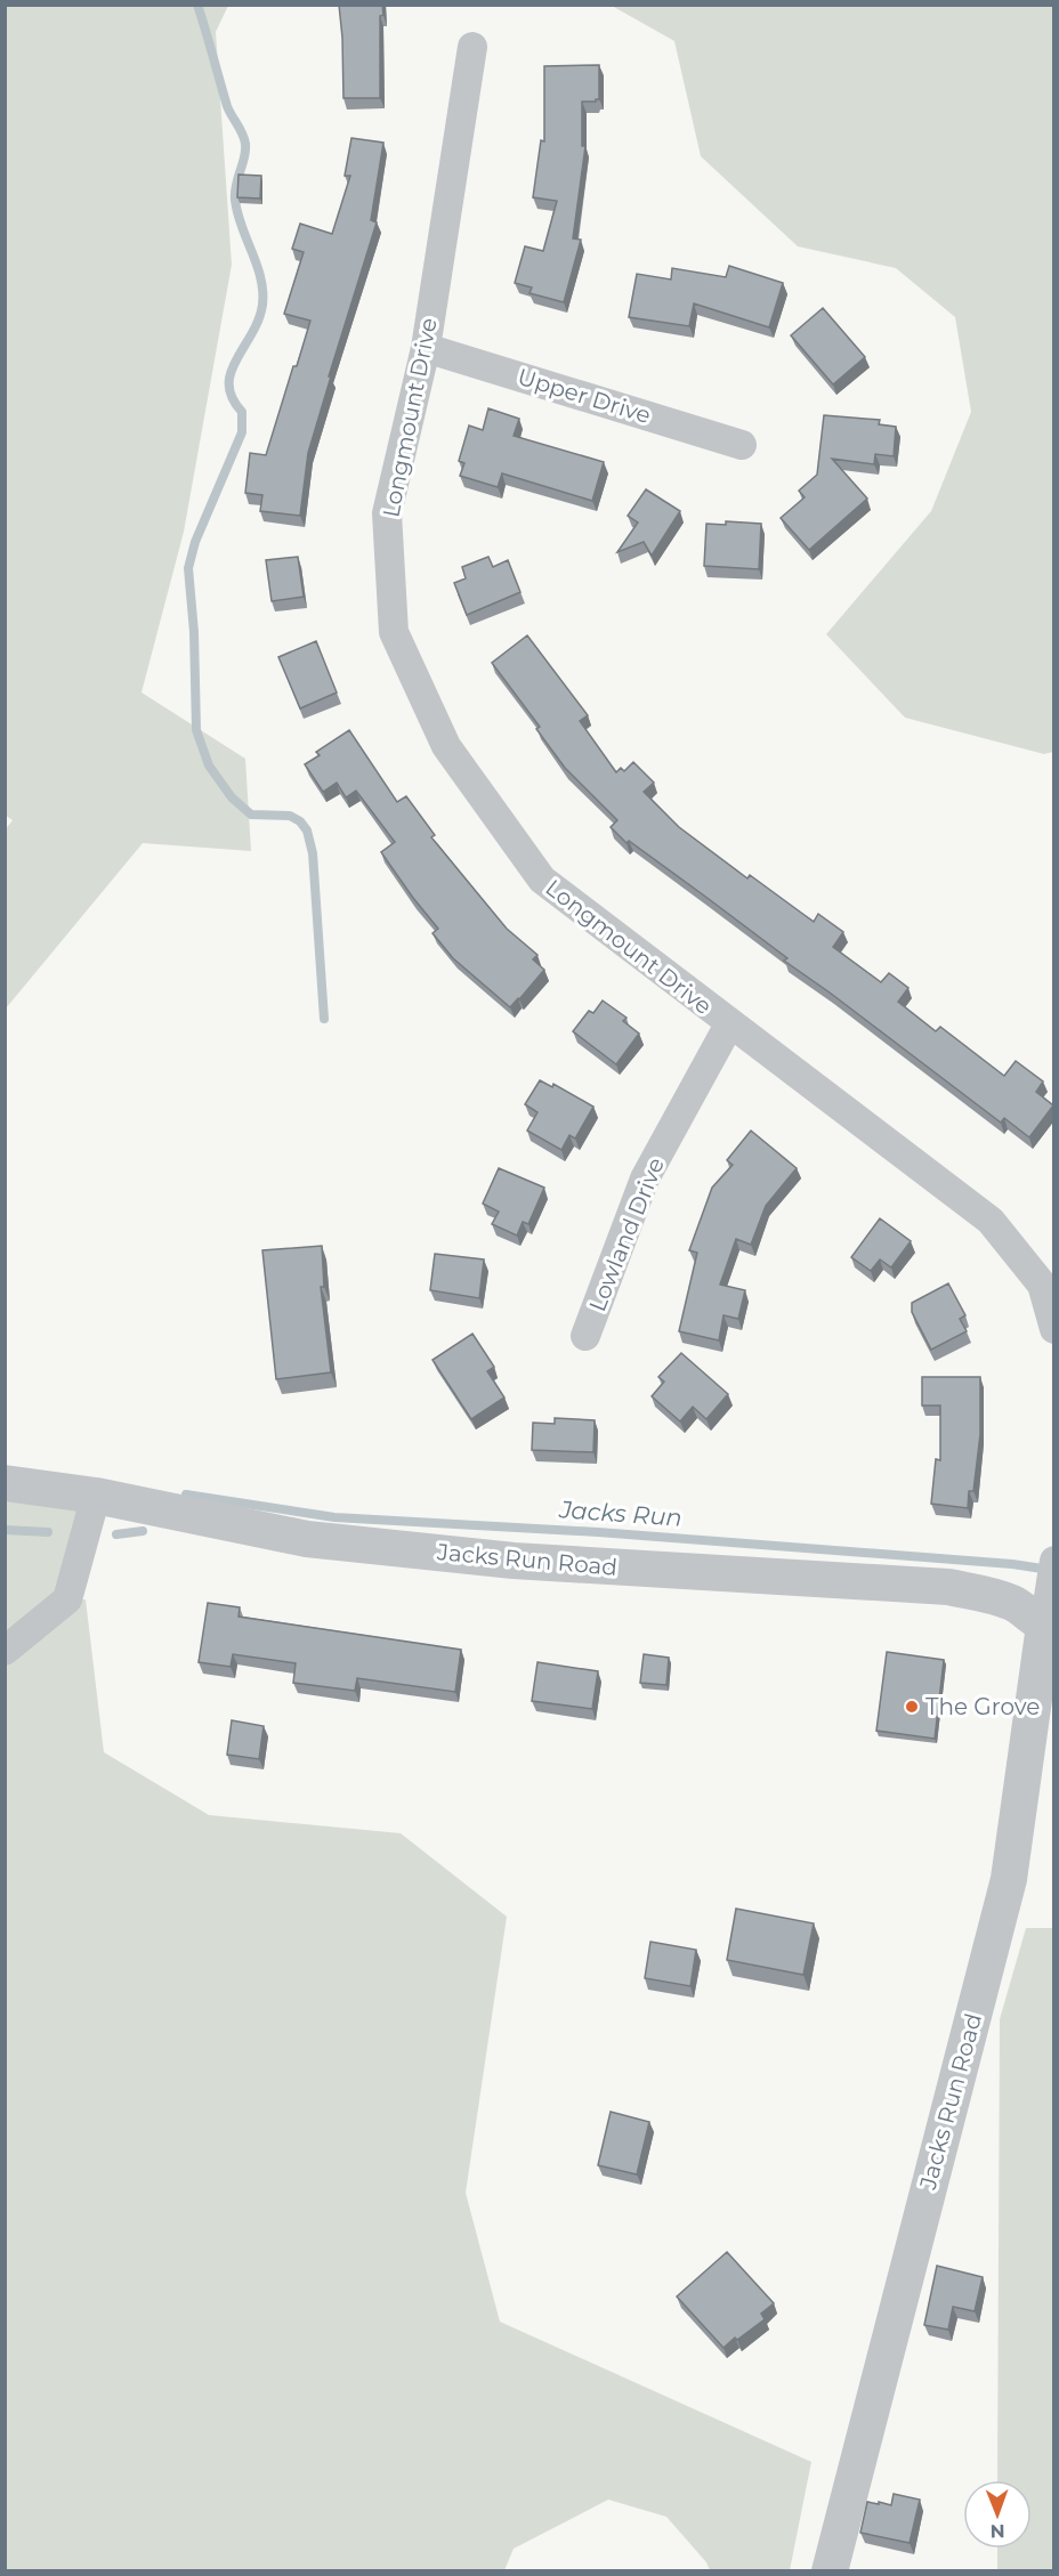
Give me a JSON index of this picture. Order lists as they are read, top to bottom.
{
  "streets": {
    "street": [
      "Upper Drive",
      "Longmount Drive",
      "Lowland Drive",
      "Jacks Run Road"
    ]
  },
  "crossings": [
    ["Upper Drive", "Longmount Drive"],
    ["Longmount Drive", "Lowland Drive"]
  ],
  "water": ["Jacks Run"],
  "places": ["The Grove"],
  "north": "bottom"
}
